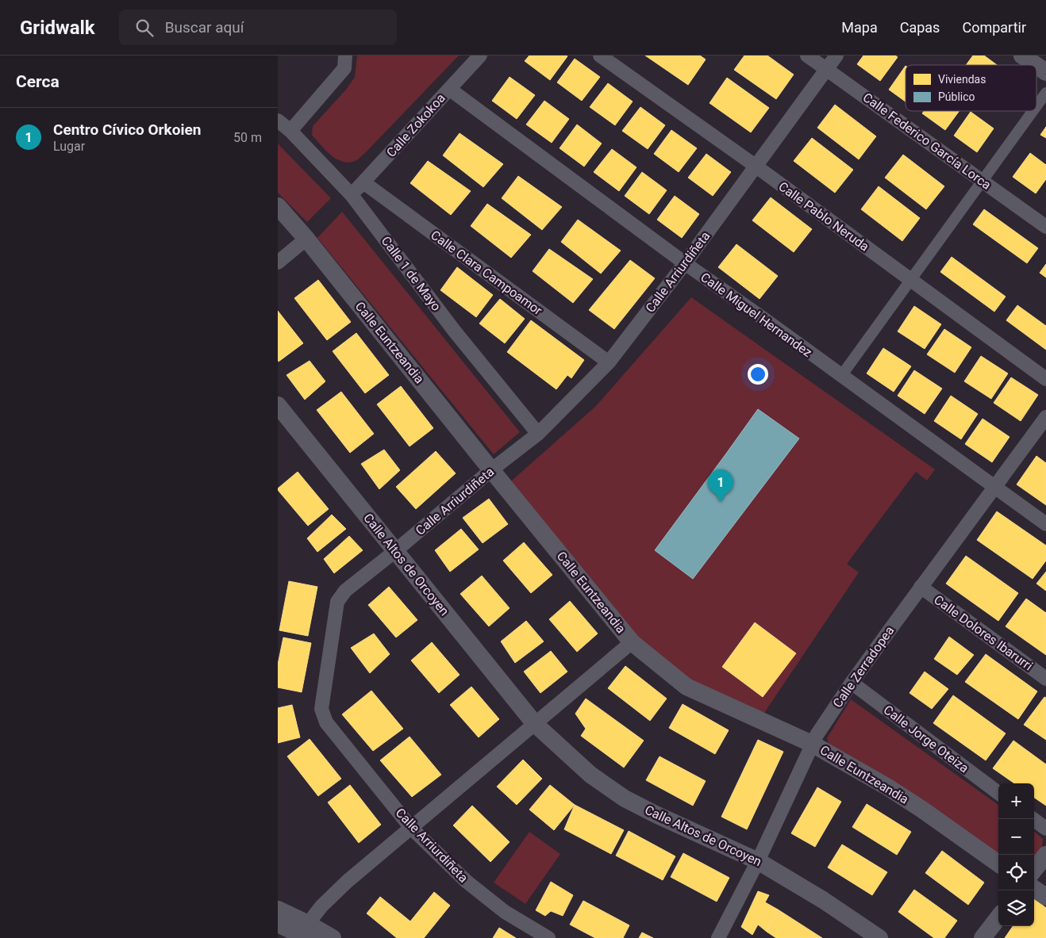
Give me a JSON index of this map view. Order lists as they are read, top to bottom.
{
  "streets": {
    "street": [
      "Calle Zokokoa",
      "Calle Federico García Lorca",
      "Calle Pablo Neruda",
      "Calle Arriurdiñeta",
      "Calle Clara Campoamor",
      "Calle 1 de Mayo",
      "Calle Miguel Hernandez",
      "Calle Euntzeandia",
      "Calle Altos de Orcoyen",
      "Calle Dolores Ibarurri",
      "Calle Zerradopea",
      "Calle Jorge Oteiza"
    ]
  },
  "crossings": [
    ["Calle Zokokoa", "Calle Clara Campoamor"],
    ["Calle Zokokoa", "Calle 1 de Mayo"],
    ["Calle Zokokoa", "Calle Miguel Hernandez"],
    ["Calle Federico García Lorca", "Calle Arriurdiñeta"],
    ["Calle Pablo Neruda", "Calle Arriurdiñeta"],
    ["Calle Arriurdiñeta", "Calle Clara Campoamor"],
    ["Calle Arriurdiñeta", "Calle 1 de Mayo"],
    ["Calle Arriurdiñeta", "Calle Miguel Hernandez"],
    ["Calle Arriurdiñeta", "Calle Euntzeandia"],
    ["Calle Arriurdiñeta", "Calle Altos de Orcoyen"],
    ["Calle Miguel Hernandez", "Calle Zerradopea"],
    ["Calle Euntzeandia", "Calle Zerradopea"],
    ["Calle Altos de Orcoyen", "Calle Zerradopea"],
    ["Calle Dolores Ibarurri", "Calle Zerradopea"],
    ["Calle Zerradopea", "Calle Jorge Oteiza"]
  ],
  "legend": ["Viviendas", "Público"],
  "page": {
    "header": "Gridwalk",
    "search": "Buscar aquí",
    "nav": ["Mapa", "Capas", "Compartir"],
    "heading": "Cerca",
    "list": [
      {
        "mark": "1",
        "name": "Centro Cívico Orkoien",
        "note": "Lugar",
        "value": "50 m"
      }
    ],
    "pins": "1",
    "map_buttons": ["+", "−"]
  }
}
